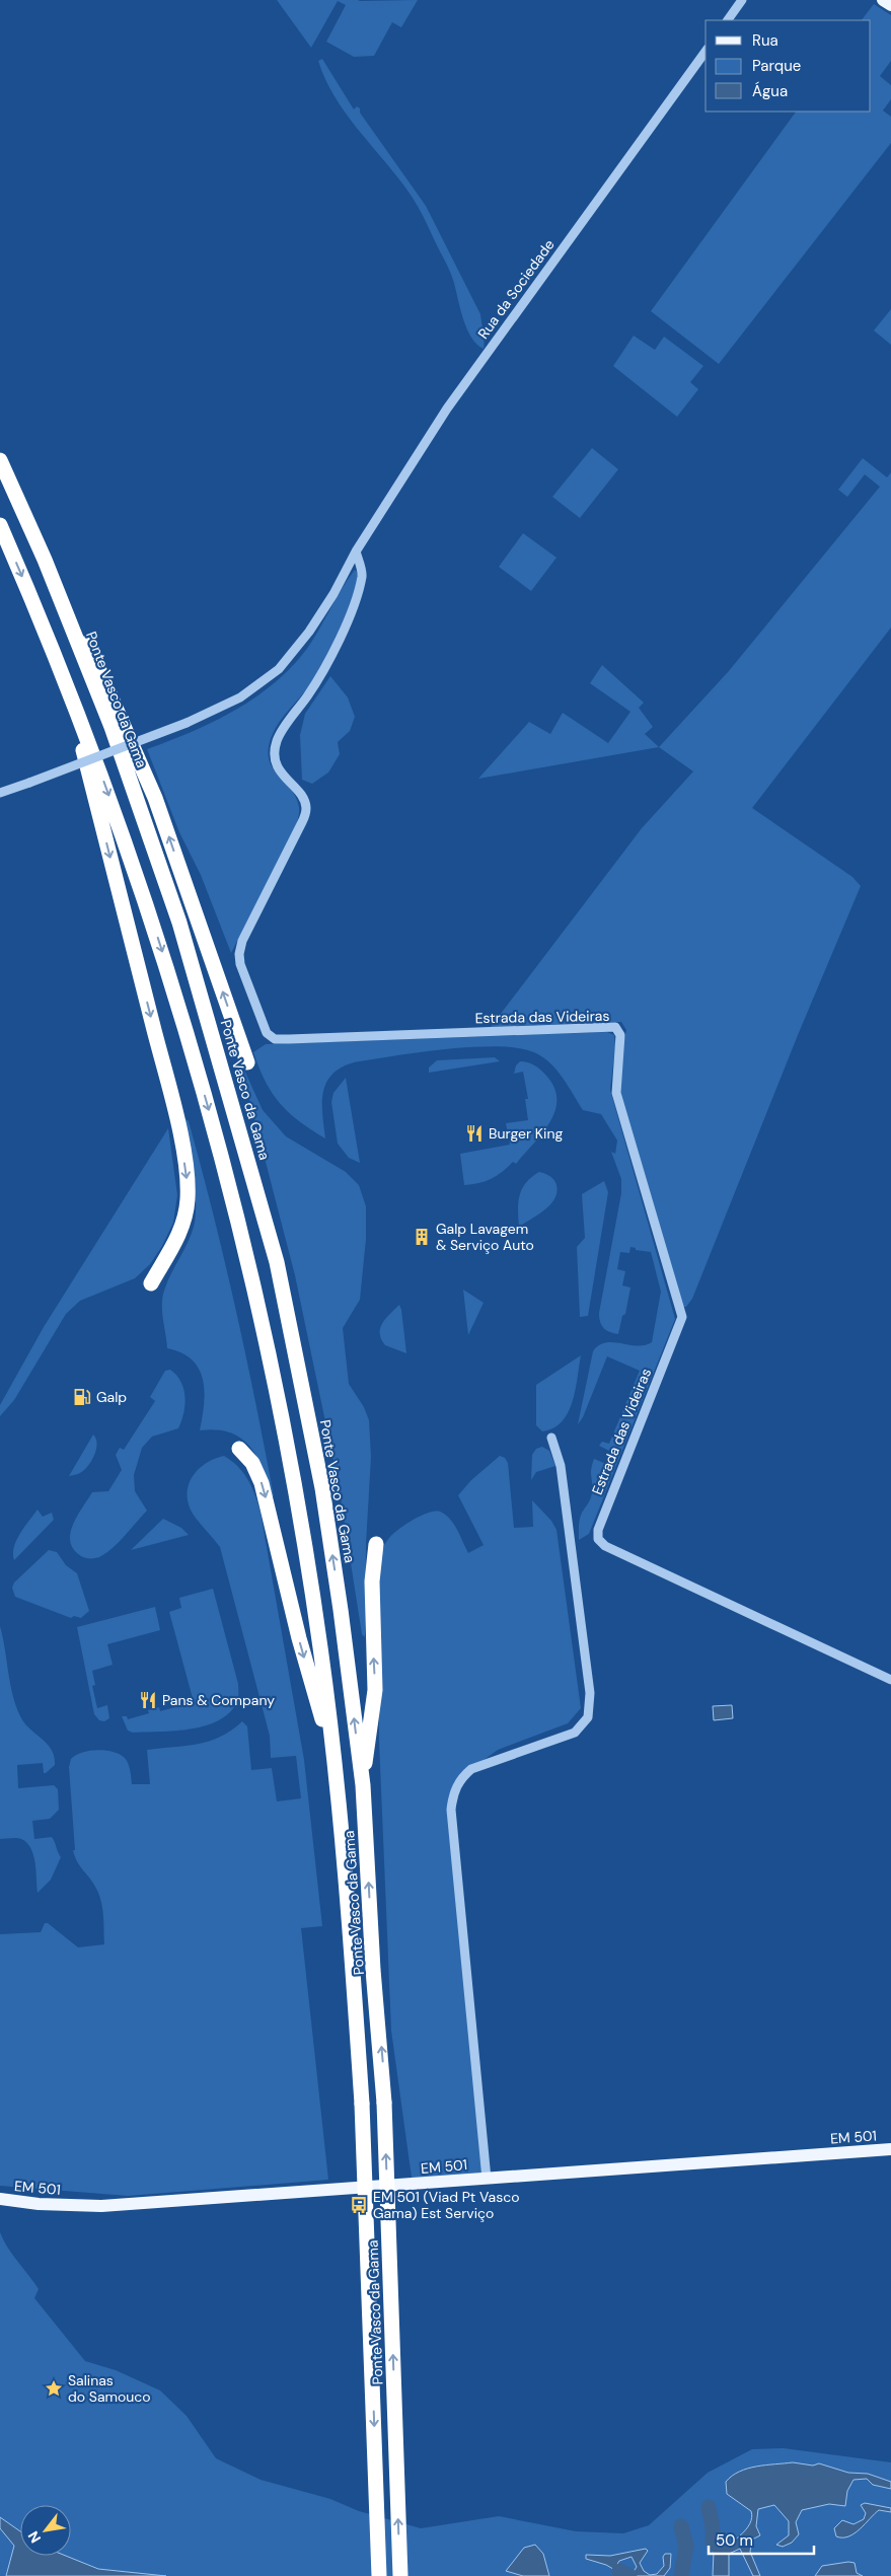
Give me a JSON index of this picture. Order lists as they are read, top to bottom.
{
  "streets": {
    "highway": ["Ponte Vasco da Gama"],
    "main road": ["EM 501"],
    "street": ["Rua da Sociedade", "Estrada das Videiras"]
  },
  "crossings": [
    ["Rua da Sociedade", "Estrada das Videiras"]
  ],
  "places": {
    "restaurant": ["Burger King", "Pans & Company"],
    "building": ["Galp Lavagem & Serviço Auto"],
    "fuel station": ["Galp"],
    "bus stop": ["EM 501 (Viad Pt Vasco Gama) Est Serviço"],
    "place": ["Salinas do Samouco"]
  },
  "legend": ["Rua", "Parque", "Água"],
  "scale_bar": "50 m",
  "north": "bottom left"
}
